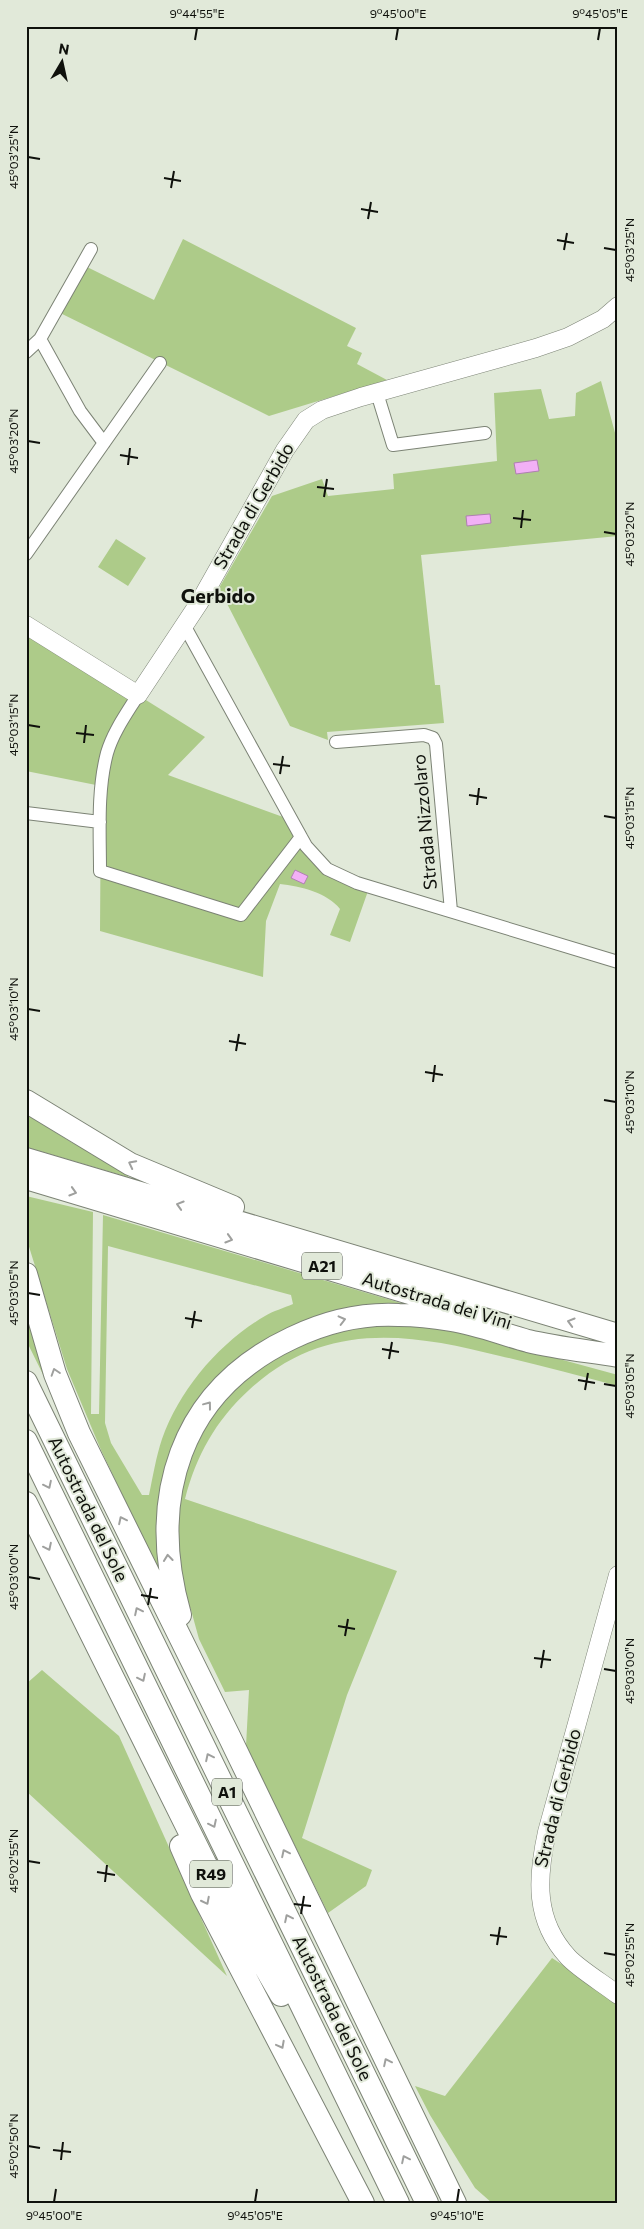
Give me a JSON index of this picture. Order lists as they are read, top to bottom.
{
  "streets": {
    "highway": [
      "A21",
      "Autostrada dei Vini",
      "Autostrada del Sole",
      "A1",
      "R49"
    ],
    "street": ["Strada di Gerbido", "Strada Nizzolaro"]
  },
  "crossings": [
    ["Strada di Gerbido", "Strada Nizzolaro"],
    ["Autostrada del Sole", "R49"]
  ],
  "districts": ["Gerbido"],
  "north": "top",
  "coordinates": [
    "9°44'55\"E",
    "9°45'00\"E",
    "9°45'05\"E",
    "45°03'25\"N",
    "45°03'20\"N",
    "45°03'15\"N",
    "45°03'10\"N",
    "45°03'05\"N",
    "45°03'00\"N",
    "45°02'55\"N",
    "45°02'50\"N",
    "9°45'10\"E"
  ]
}
